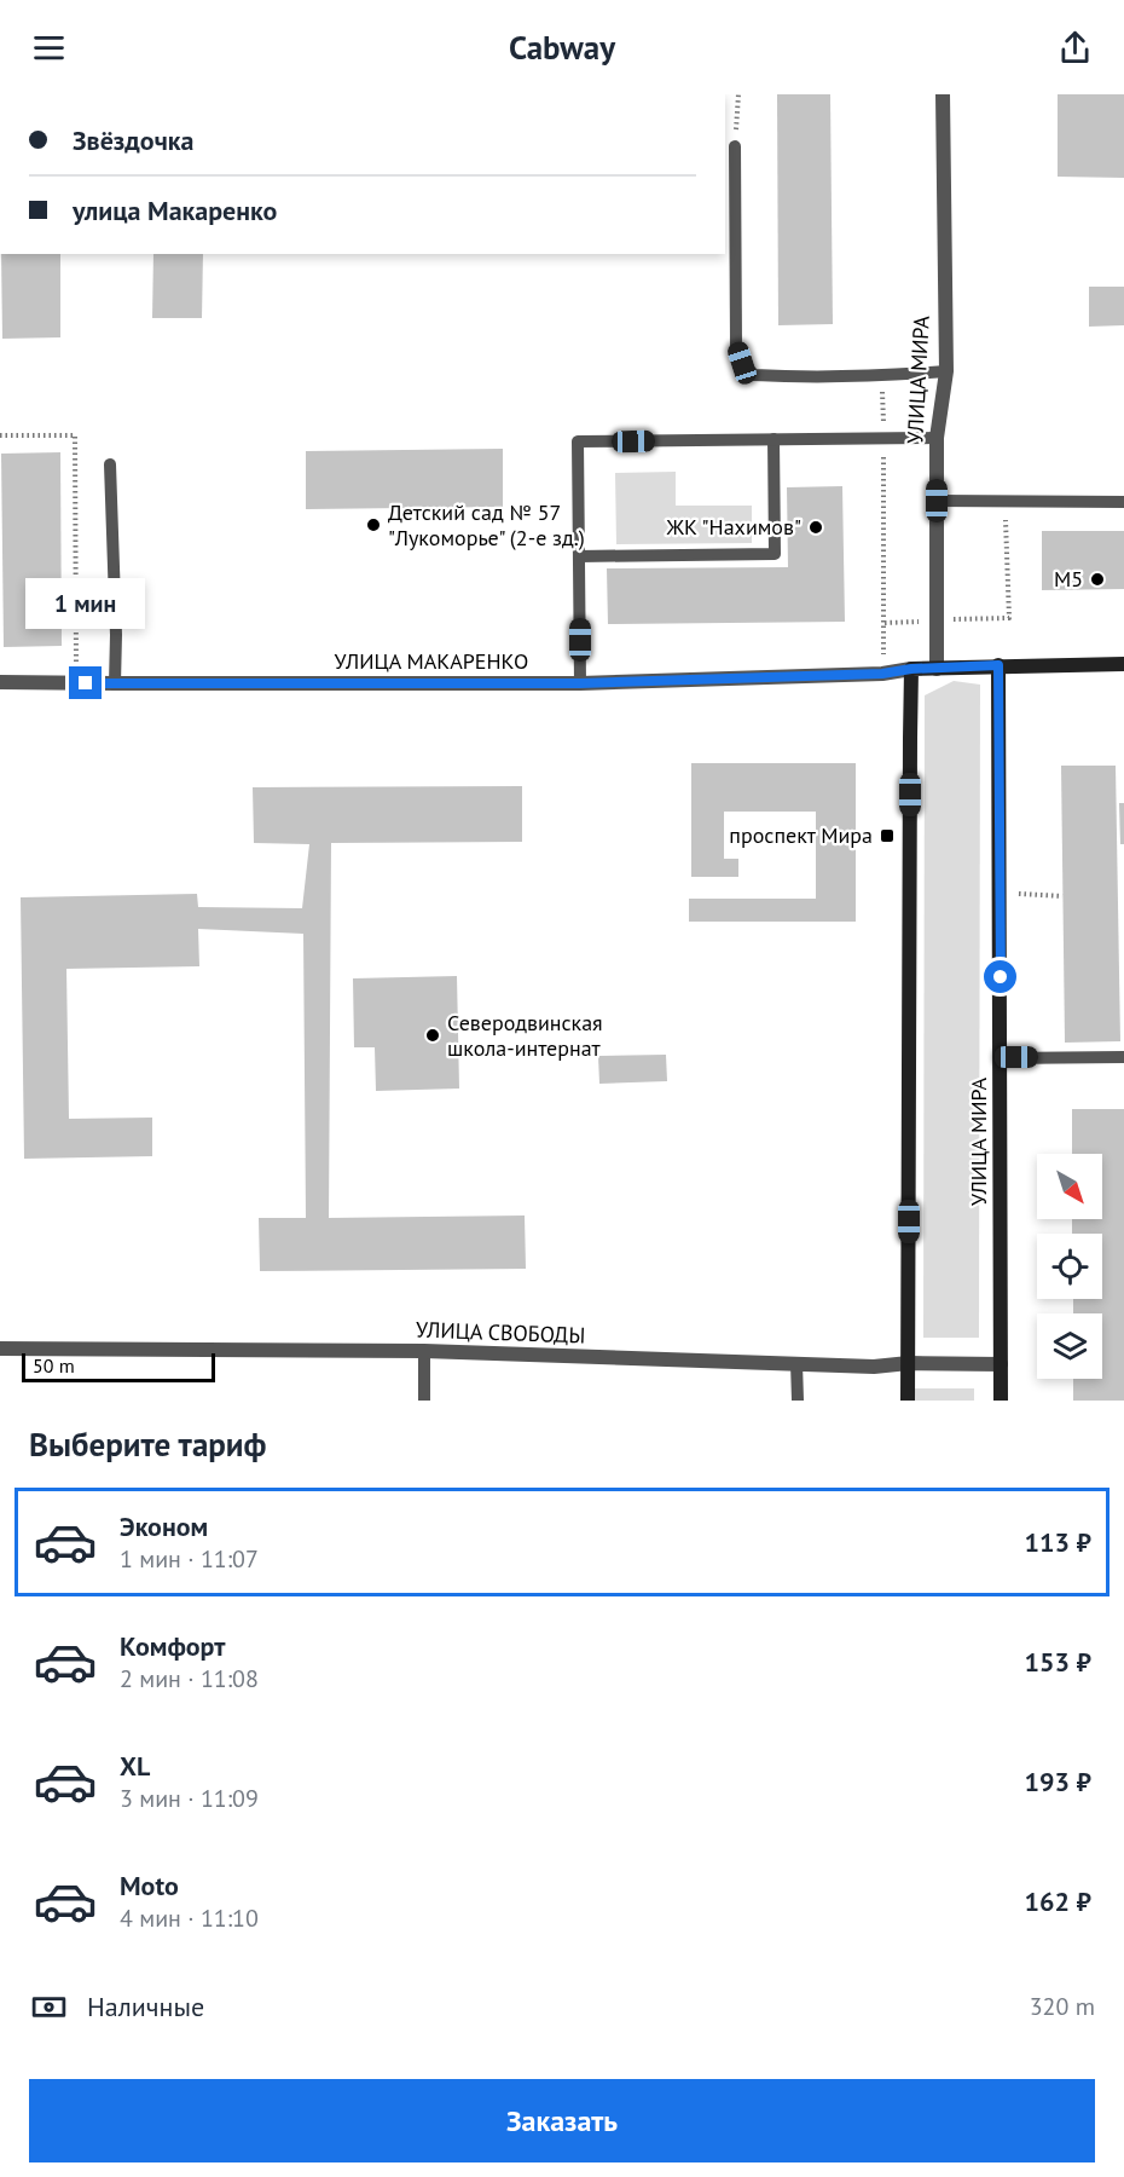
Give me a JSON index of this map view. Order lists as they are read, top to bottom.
{
  "streets": {
    "main road": ["УЛИЦА МИРА", "УЛИЦА МАКАРЕНКО"],
    "street": ["УЛИЦА СВОБОДЫ"]
  },
  "crossings": [
    ["УЛИЦА МИРА", "УЛИЦА МАКАРЕНКО"],
    ["УЛИЦА МИРА", "УЛИЦА СВОБОДЫ"]
  ],
  "places": {
    "other": [
      "Детский сад № 57 \"Лукоморье\" (2-е зд.)",
      "ЖК \"Нахимов\"",
      "М5",
      "Северодвинская школа-интернат"
    ],
    "transit": ["проспект Мира"]
  },
  "scale_bar": "50 m",
  "north": "bottom right",
  "page": {
    "header": "Cabway",
    "banner": ["Звёздочка", "улица Макаренко"],
    "bubble": "1 мин",
    "scale": "50 m",
    "heading": "Выберите тариф",
    "list": [
      {
        "name": "Эконом",
        "note": "1 мин · 11:07",
        "value": "113 ₽"
      },
      {
        "name": "Комфорт",
        "note": "2 мин · 11:08",
        "value": "153 ₽"
      },
      {
        "name": "XL",
        "note": "3 мин · 11:09",
        "value": "193 ₽"
      },
      {
        "name": "Moto",
        "note": "4 мин · 11:10",
        "value": "162 ₽"
      }
    ],
    "pay": ["Наличные", "320 m"],
    "buttons": "Заказать"
  }
}
